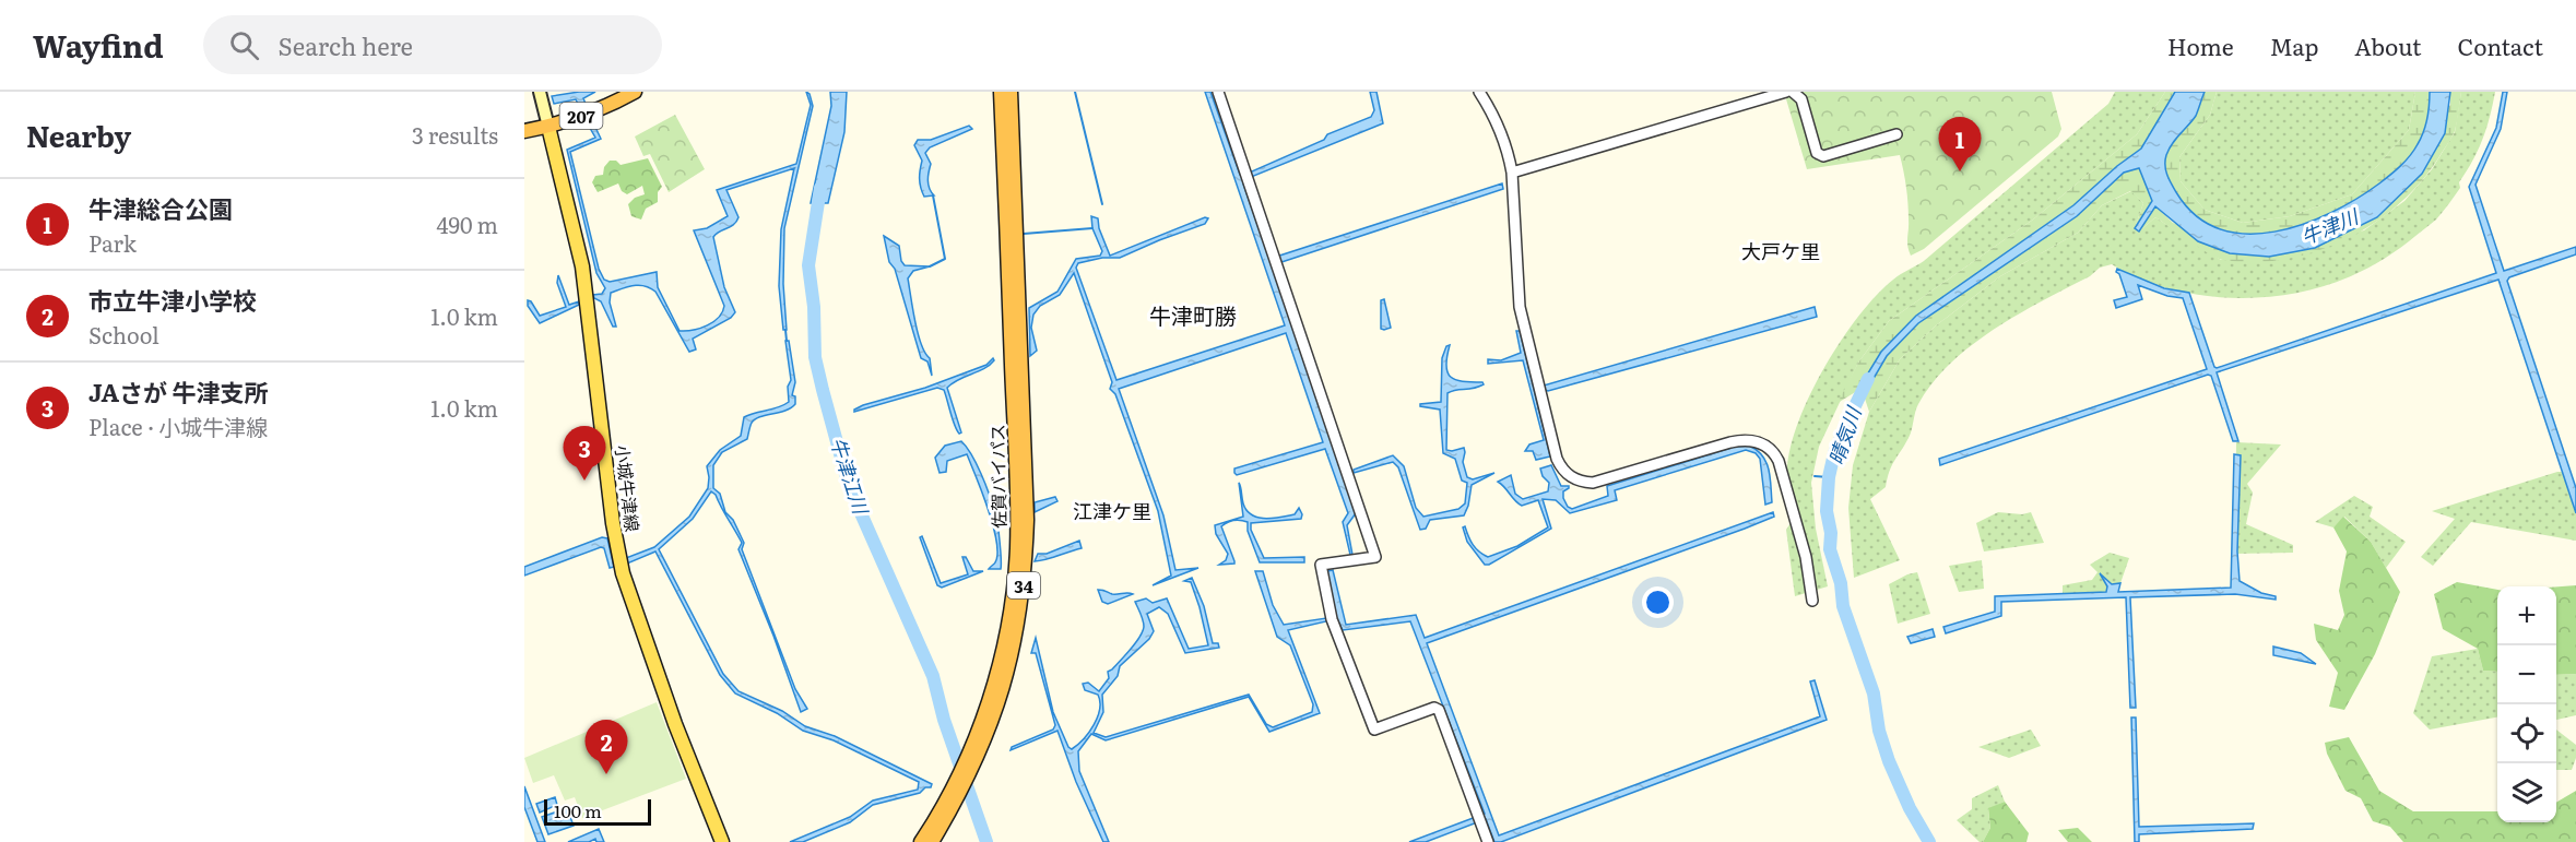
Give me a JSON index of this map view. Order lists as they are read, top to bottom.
{
  "streets": {
    "highway": ["207", "佐賀バイパス", "34"],
    "main road": ["小城牛津線"]
  },
  "crossings": [
    ["207", "小城牛津線"]
  ],
  "districts": ["大戸ケ里", "牛津町勝", "江津ケ里"],
  "water": ["牛津川", "晴気川", "牛津江川"],
  "scale_bar": "100 m",
  "page": {
    "header": "Wayfind",
    "search": "Search here",
    "nav": [
      "Home",
      "Map",
      "About",
      "Contact"
    ],
    "heading": ["Nearby", "3 results"],
    "pins": ["1", "3", "2"],
    "list": [
      {
        "mark": "1",
        "name": "牛津総合公園",
        "note": "Park",
        "value": "490 m"
      },
      {
        "mark": "2",
        "name": "市立牛津小学校",
        "note": "School",
        "value": "1.0 km"
      },
      {
        "mark": "3",
        "name": "JAさが 牛津支所",
        "note": "Place · 小城牛津線",
        "value": "1.0 km"
      }
    ],
    "map_buttons": ["+", "−"],
    "scale": "100 m"
  }
}
